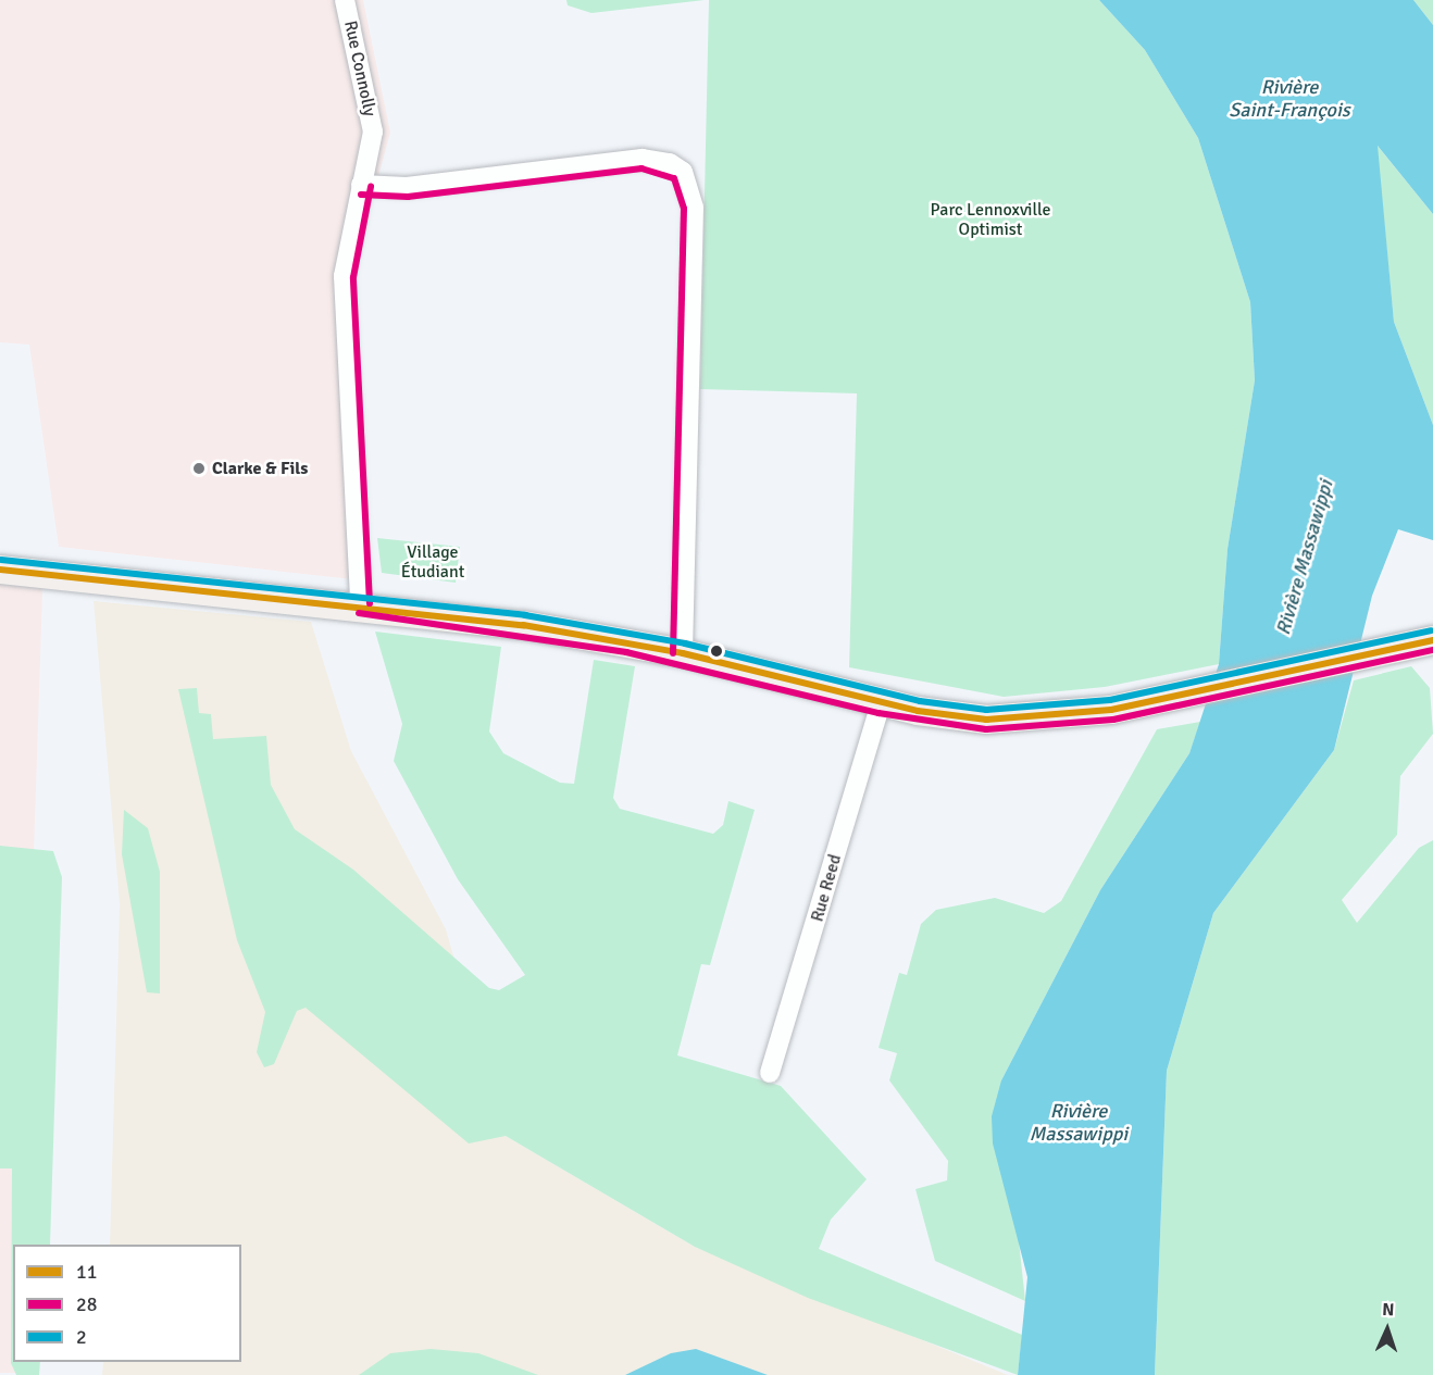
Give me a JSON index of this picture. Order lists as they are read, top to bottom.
{
  "streets": {
    "street": ["Rue Connolly", "Rue Reed"]
  },
  "water": ["Rivière Saint-François", "Rivière Massawippi"],
  "parks": ["Parc Lennoxville Optimist", "Village Étudiant"],
  "places": ["Clarke & Fils"],
  "lines": ["transit line 28", "transit line 2", "transit line 11"],
  "legend": ["11", "28", "2"],
  "north": "top"
}
